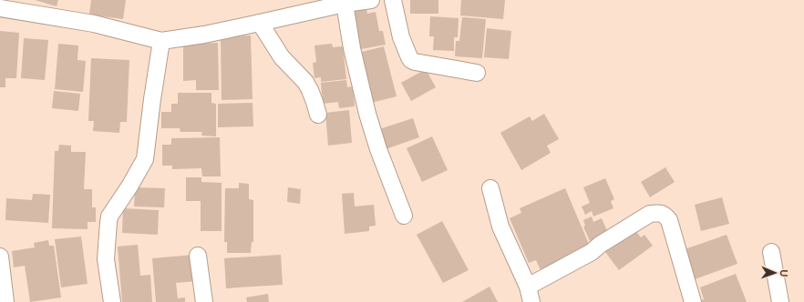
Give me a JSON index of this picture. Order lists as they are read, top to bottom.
{
  "north": "right"
}
